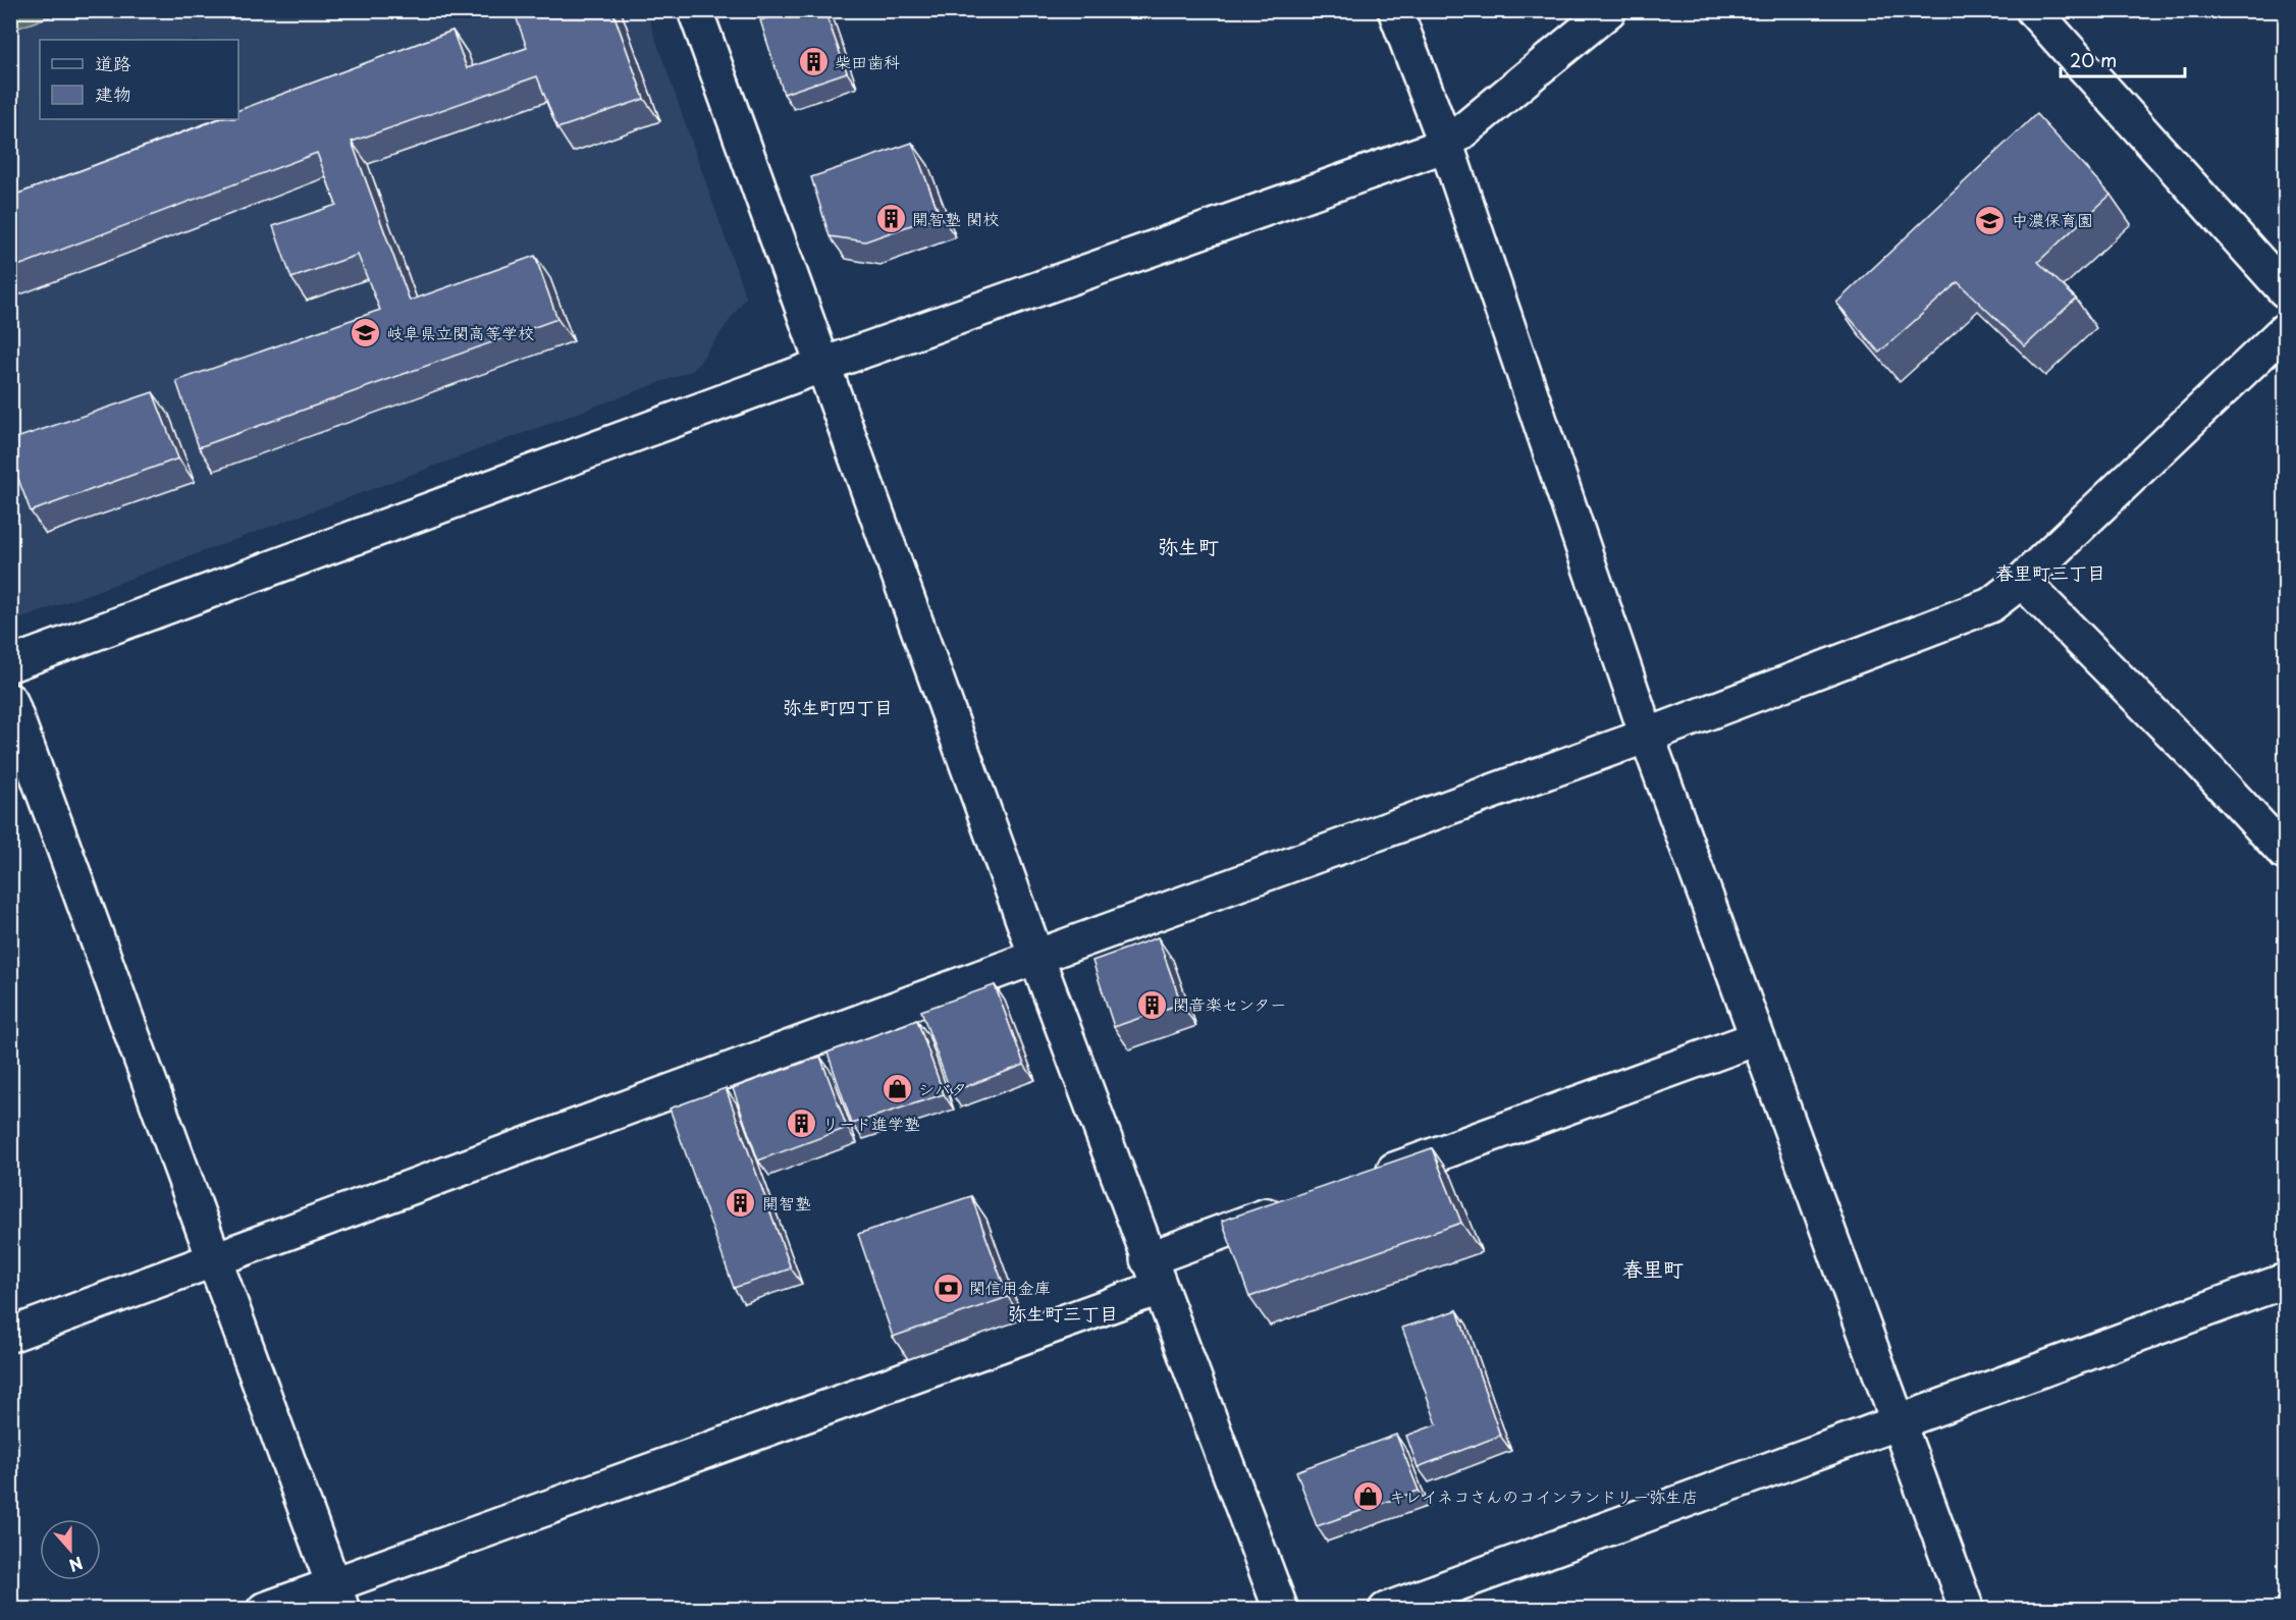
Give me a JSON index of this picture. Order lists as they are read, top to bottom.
{
  "districts": [
    "弥生町",
    "春里町三丁目",
    "弥生町四丁目",
    "春里町",
    "弥生町三丁目"
  ],
  "places": {
    "building": [
      "柴田歯科",
      "開智塾 関校",
      "関音楽センター",
      "リード進学塾",
      "開智塾"
    ],
    "school or university": ["中濃保育園", "岐阜県立関高等学校"],
    "shop": ["シバタ", "キレイネコさんのコインランドリー弥生店"],
    "bank": ["関信用金庫"]
  },
  "legend": ["道路", "建物"],
  "scale_bar": "20 m",
  "north": "bottom"
}
